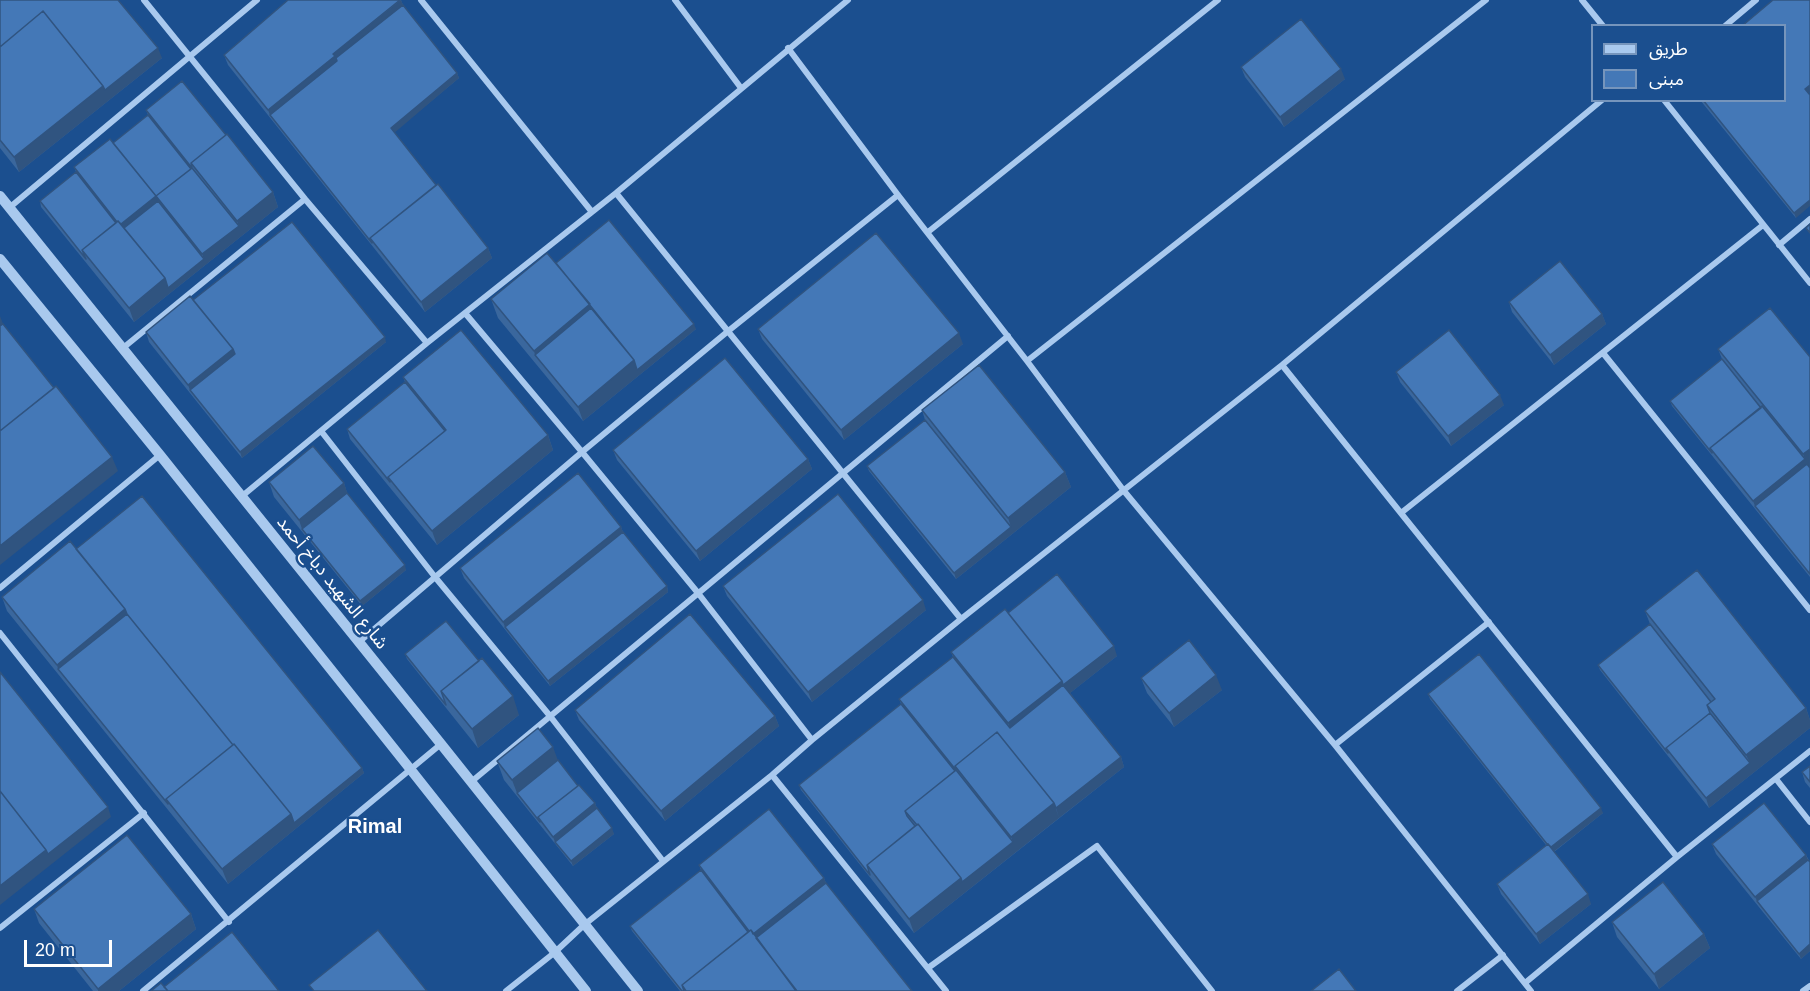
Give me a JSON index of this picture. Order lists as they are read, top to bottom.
{
  "streets": {
    "street": ["شارع الشهيد دباخ أحمد"]
  },
  "districts": ["Rimal"],
  "legend": ["طريق", "مبنى"],
  "scale_bar": "20 m"
}
